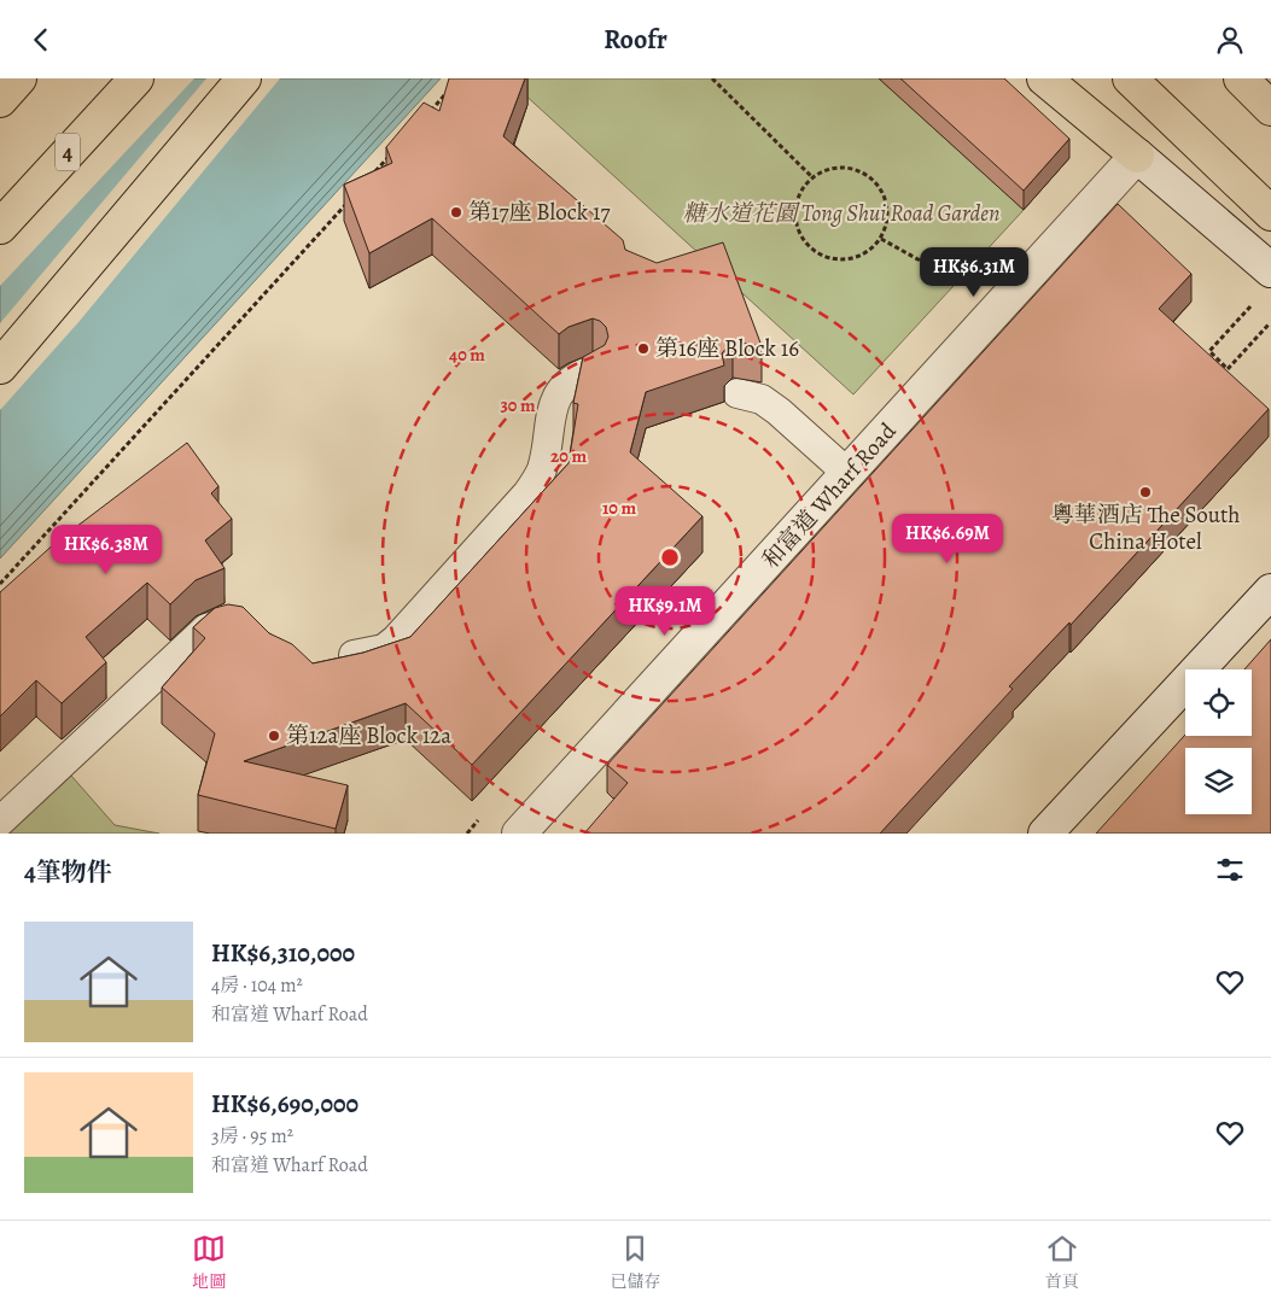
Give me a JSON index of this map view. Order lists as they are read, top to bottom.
{
  "streets": {
    "highway": ["4"],
    "street": ["和富道 Wharf Road"]
  },
  "parks": ["糖水道花園 Tong Shui Road Garden"],
  "places": [
    "第17座 Block 17",
    "第16座 Block 16",
    "粵華酒店 The South China Hotel",
    "第12a座 Block 12a"
  ],
  "page": {
    "header": "Roofr",
    "price": [
      "HK$6.31M",
      "HK$6.69M",
      "HK$6.38M",
      "HK$9.1M"
    ],
    "heading": "4筆物件",
    "list": [
      {
        "name": "HK$6,310,000",
        "note": "4房 · 104 m² · 和富道 Wharf Road"
      },
      {
        "name": "HK$6,690,000",
        "note": "3房 · 95 m² · 和富道 Wharf Road"
      }
    ],
    "tabs": ["地圖", "已儲存", "首頁"]
  },
  "rings": [
    "40 m",
    "30 m",
    "20 m",
    "10 m"
  ]
}
